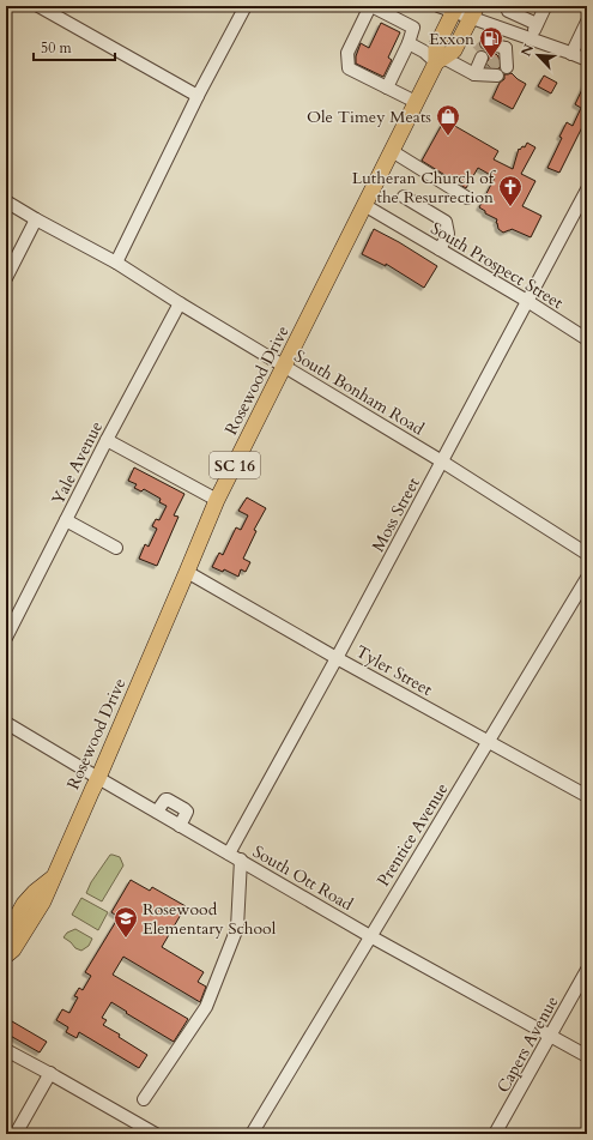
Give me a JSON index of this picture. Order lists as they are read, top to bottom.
{
  "streets": {
    "main road": ["Rosewood Drive", "SC 16"],
    "street": [
      "South Prospect Street",
      "South Bonham Road",
      "Yale Avenue",
      "Moss Street",
      "Tyler Street",
      "Prentice Avenue",
      "South Ott Road",
      "Capers Avenue"
    ]
  },
  "crossings": [
    ["South Prospect Street", "Rosewood Drive"],
    ["South Prospect Street", "Moss Street"],
    ["Rosewood Drive", "South Bonham Road"],
    ["Rosewood Drive", "Tyler Street"],
    ["Rosewood Drive", "South Ott Road"],
    ["South Bonham Road", "Yale Avenue"],
    ["South Bonham Road", "Moss Street"],
    ["Moss Street", "Tyler Street"],
    ["Moss Street", "South Ott Road"],
    ["Tyler Street", "Prentice Avenue"],
    ["Prentice Avenue", "South Ott Road"],
    ["South Ott Road", "Capers Avenue"]
  ],
  "places": {
    "fuel station": ["Exxon"],
    "shop": ["Ole Timey Meats"],
    "church": ["Lutheran Church of the Resurrection"],
    "school or university": ["Rosewood Elementary School"]
  },
  "scale_bar": "50 m",
  "north": "top left"
}
